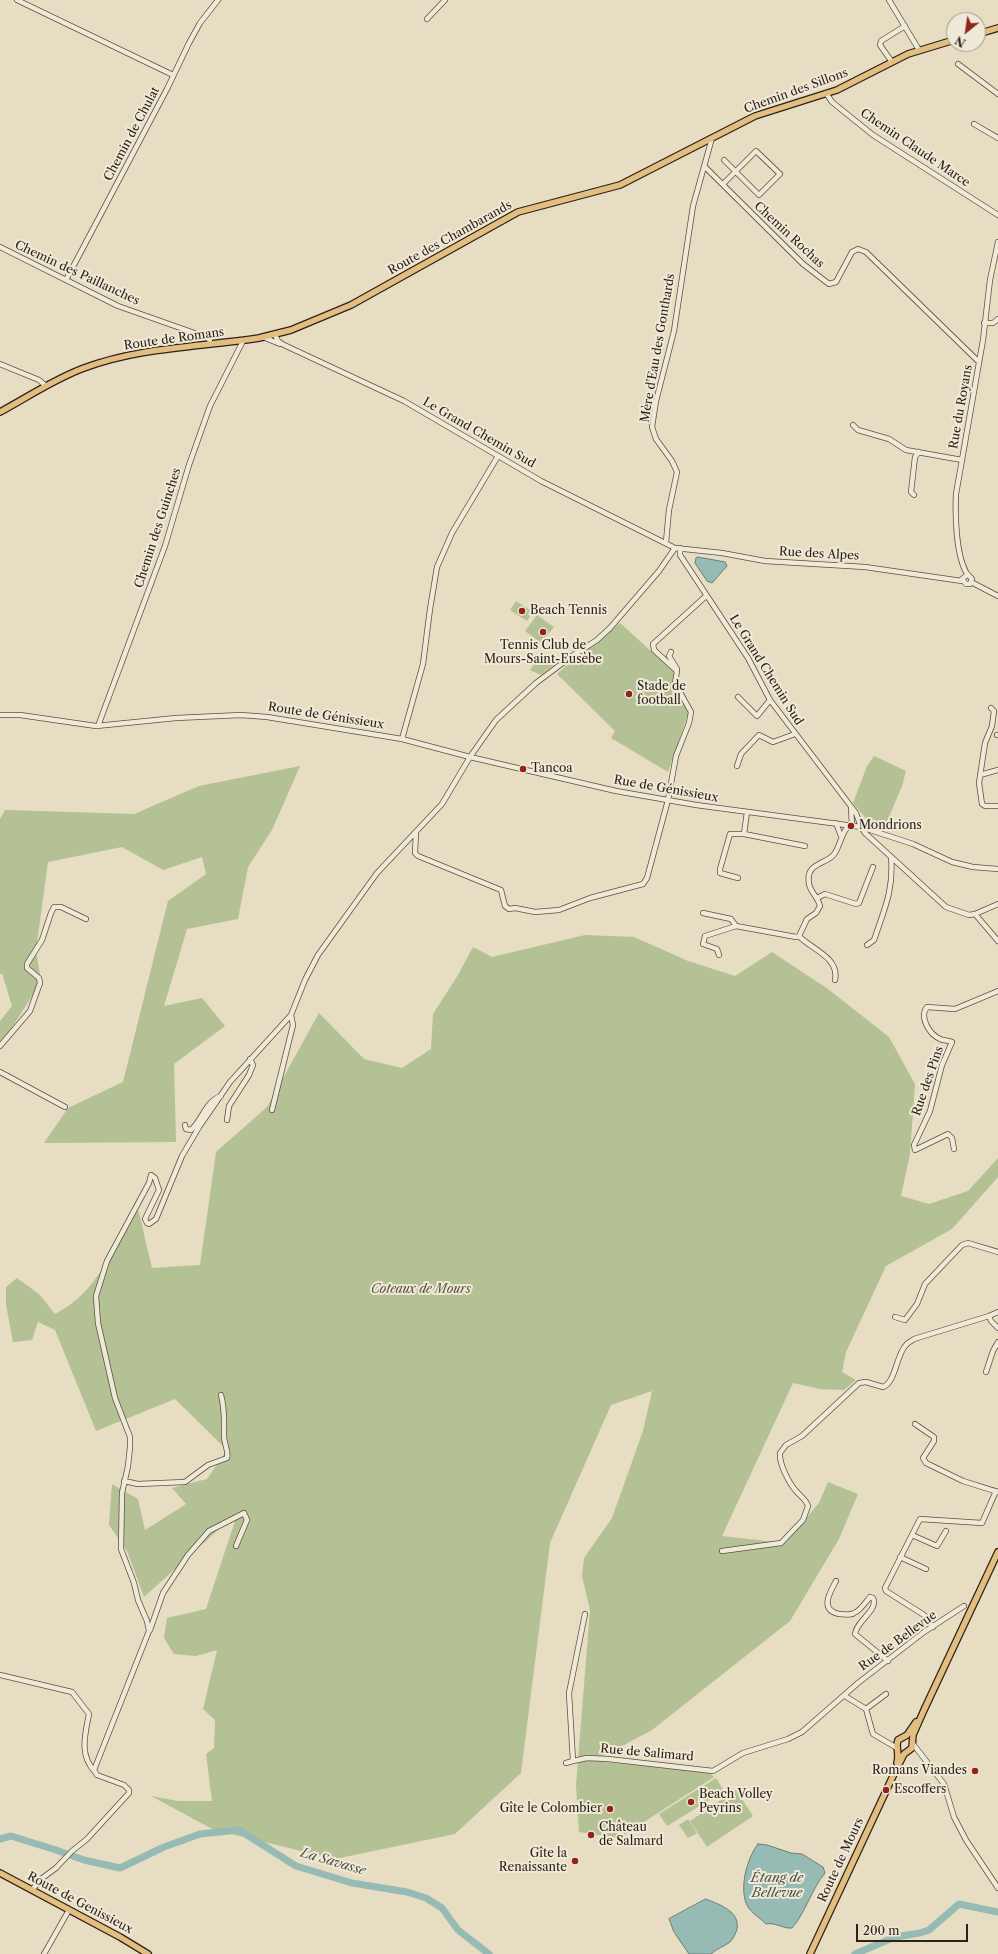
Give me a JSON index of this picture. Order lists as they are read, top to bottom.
{
  "streets": {
    "main road": [
      "Chemin des Sillons",
      "Route des Chambarands",
      "Route de Romans",
      "Route de Mours",
      "Route de Genissieux"
    ],
    "street": [
      "Chemin de Chulat",
      "Chemin Claude Marce",
      "Chemin Rochas",
      "Chemin des Paillanches",
      "Mère d'Eau des Gonthards",
      "Rue du Royans",
      "Le Grand Chemin Sud",
      "Chemin des Guinches",
      "Rue des Alpes",
      "Route de Génissieux",
      "Rue de Génissieux",
      "Rue des Pins",
      "Rue de Bellevue",
      "Rue de Salimard"
    ]
  },
  "crossings": [
    ["Chemin des Sillons", "Chemin Claude Marce"],
    ["Chemin des Sillons", "Route des Chambarands"],
    ["Chemin des Sillons", "Mère d'Eau des Gonthards"],
    ["Chemin de Chulat", "Chemin des Paillanches"],
    ["Chemin Rochas", "Mère d'Eau des Gonthards"],
    ["Chemin Rochas", "Rue du Royans"],
    ["Route des Chambarands", "Route de Romans"],
    ["Route des Chambarands", "Mère d'Eau des Gonthards"],
    ["Route des Chambarands", "Le Grand Chemin Sud"],
    ["Route des Chambarands", "Chemin des Guinches"],
    ["Chemin des Paillanches", "Route de Romans"],
    ["Route de Romans", "Chemin des Guinches"],
    ["Mère d'Eau des Gonthards", "Le Grand Chemin Sud"],
    ["Rue du Royans", "Rue des Alpes"],
    ["Le Grand Chemin Sud", "Rue des Alpes"],
    ["Le Grand Chemin Sud", "Rue de Génissieux"],
    ["Chemin des Guinches", "Route de Génissieux"],
    ["Route de Génissieux", "Rue de Génissieux"],
    ["Rue de Bellevue", "Rue de Salimard"]
  ],
  "water": ["La Savasse", "Étang de Bellevue"],
  "parks": ["Coteaux de Mours"],
  "places": [
    "Beach Tennis",
    "Tennis Club de Mours-Saint-Eusèbe",
    "Stade de football",
    "Tancoa",
    "Mondrions",
    "Romans Viandes",
    "Escoffers",
    "Beach Volley Peyrins",
    "Gîte le Colombier",
    "Château de Salmard",
    "Gîte la Renaissante"
  ],
  "scale_bar": "200 m",
  "north": "bottom left"
}
